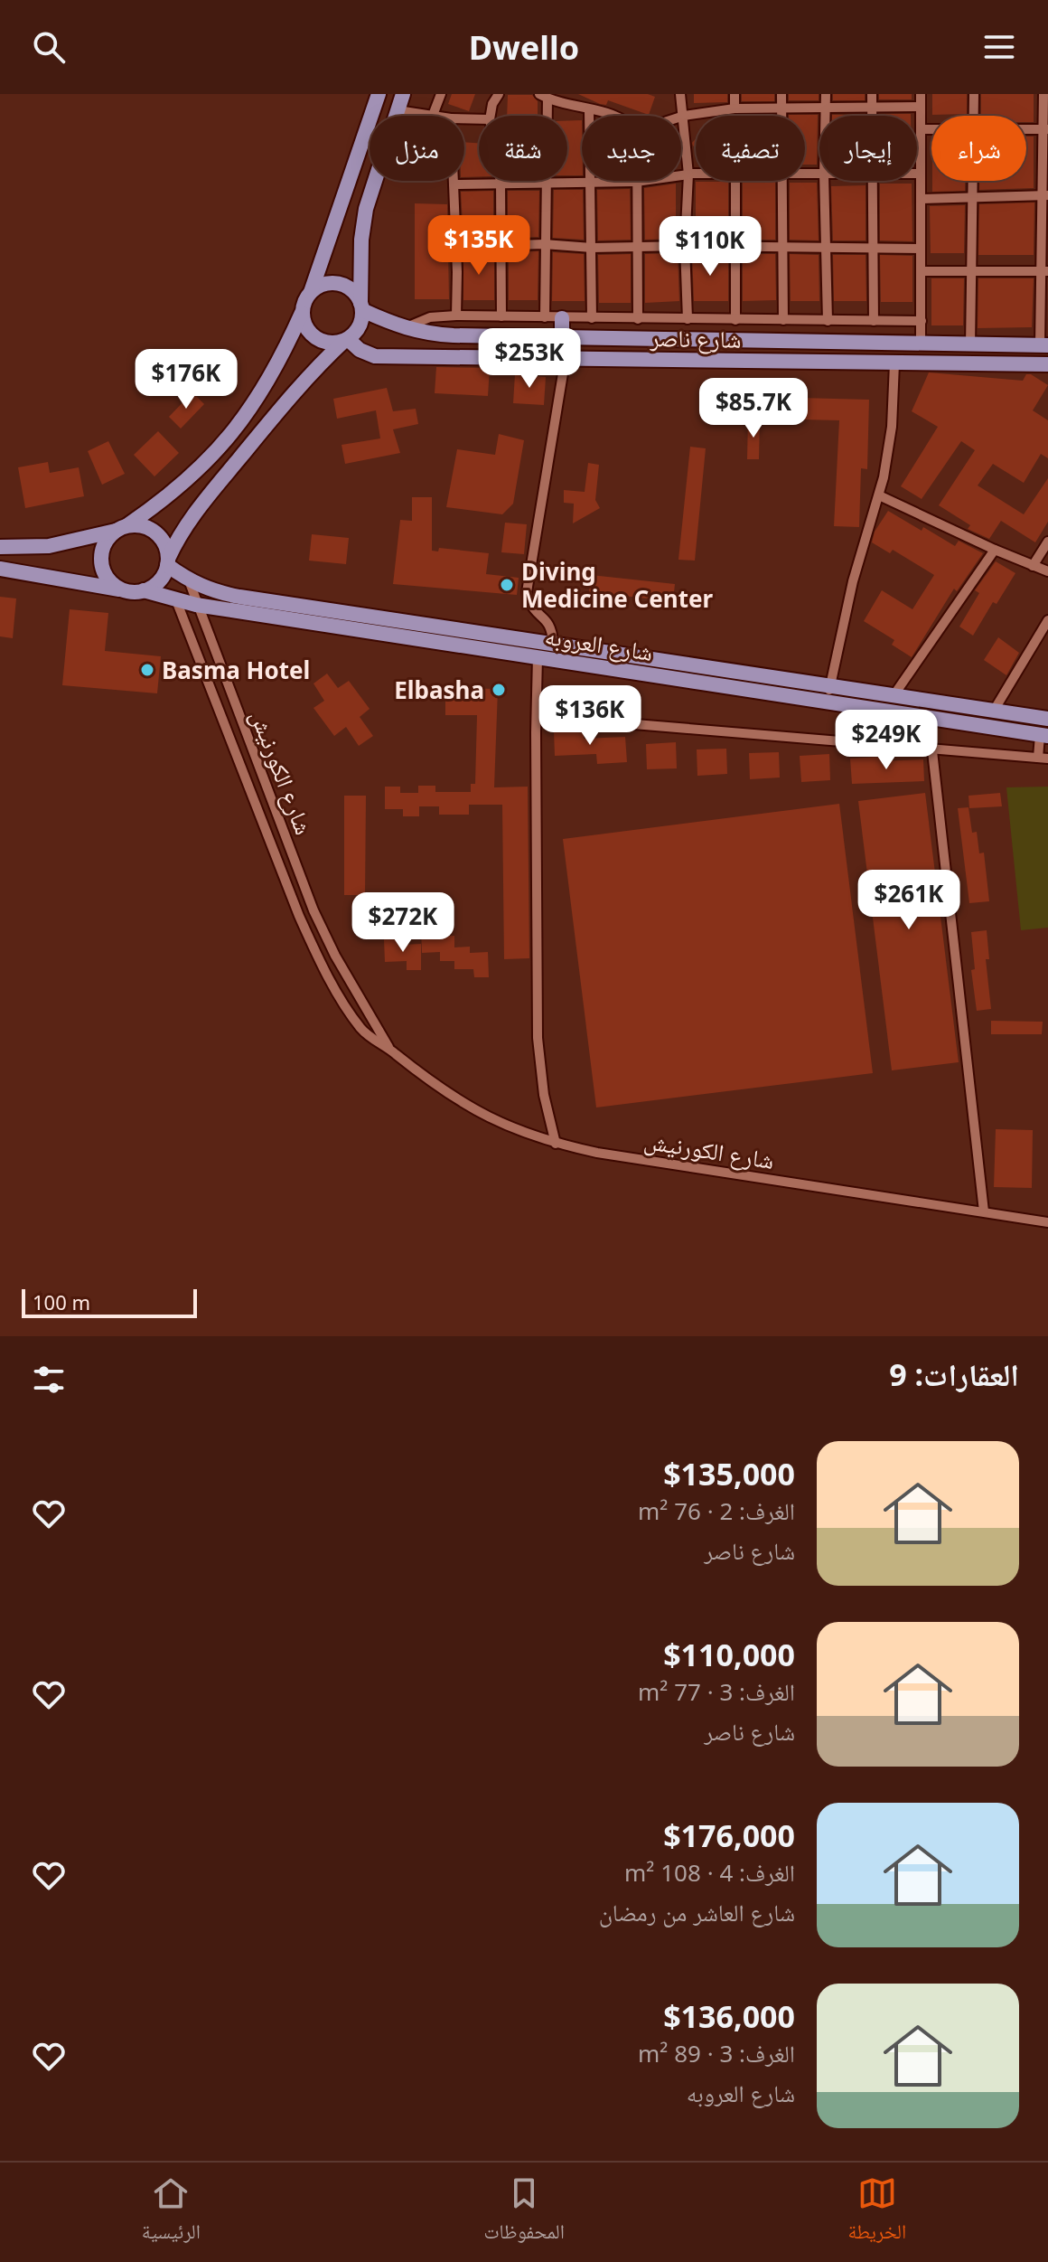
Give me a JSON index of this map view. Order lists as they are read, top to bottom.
{
  "streets": {
    "main road": ["شارع ناصر", "شارع العروبه"],
    "street": ["شارع الكورنيش"]
  },
  "crossings": [
    ["شارع العروبه", "شارع الكورنيش"]
  ],
  "places": ["Diving Medicine Center", "Basma Hotel", "Elbasha"],
  "scale_bar": "100 m",
  "page": {
    "header": "Dwello",
    "chip": [
      "شراء",
      "إيجار",
      "تصفية",
      "جديد",
      "شقة",
      "منزل"
    ],
    "price": [
      "$135K",
      "$110K",
      "$253K",
      "$176K",
      "$85.7K",
      "$136K",
      "$249K",
      "$261K",
      "$272K"
    ],
    "scale": "100 m",
    "heading": "العقارات: 9",
    "list": [
      {
        "name": "$135,000",
        "note": "الغرف: 2 · 76 m² · شارع ناصر"
      },
      {
        "name": "$110,000",
        "note": "الغرف: 3 · 77 m² · شارع ناصر"
      },
      {
        "name": "$176,000",
        "note": "الغرف: 4 · 108 m² · شارع العاشر من رمضان"
      },
      {
        "name": "$136,000",
        "note": "الغرف: 3 · 89 m² · شارع العروبه"
      }
    ],
    "tabs": ["الخريطة", "المحفوظات", "الرئيسية"]
  }
}
